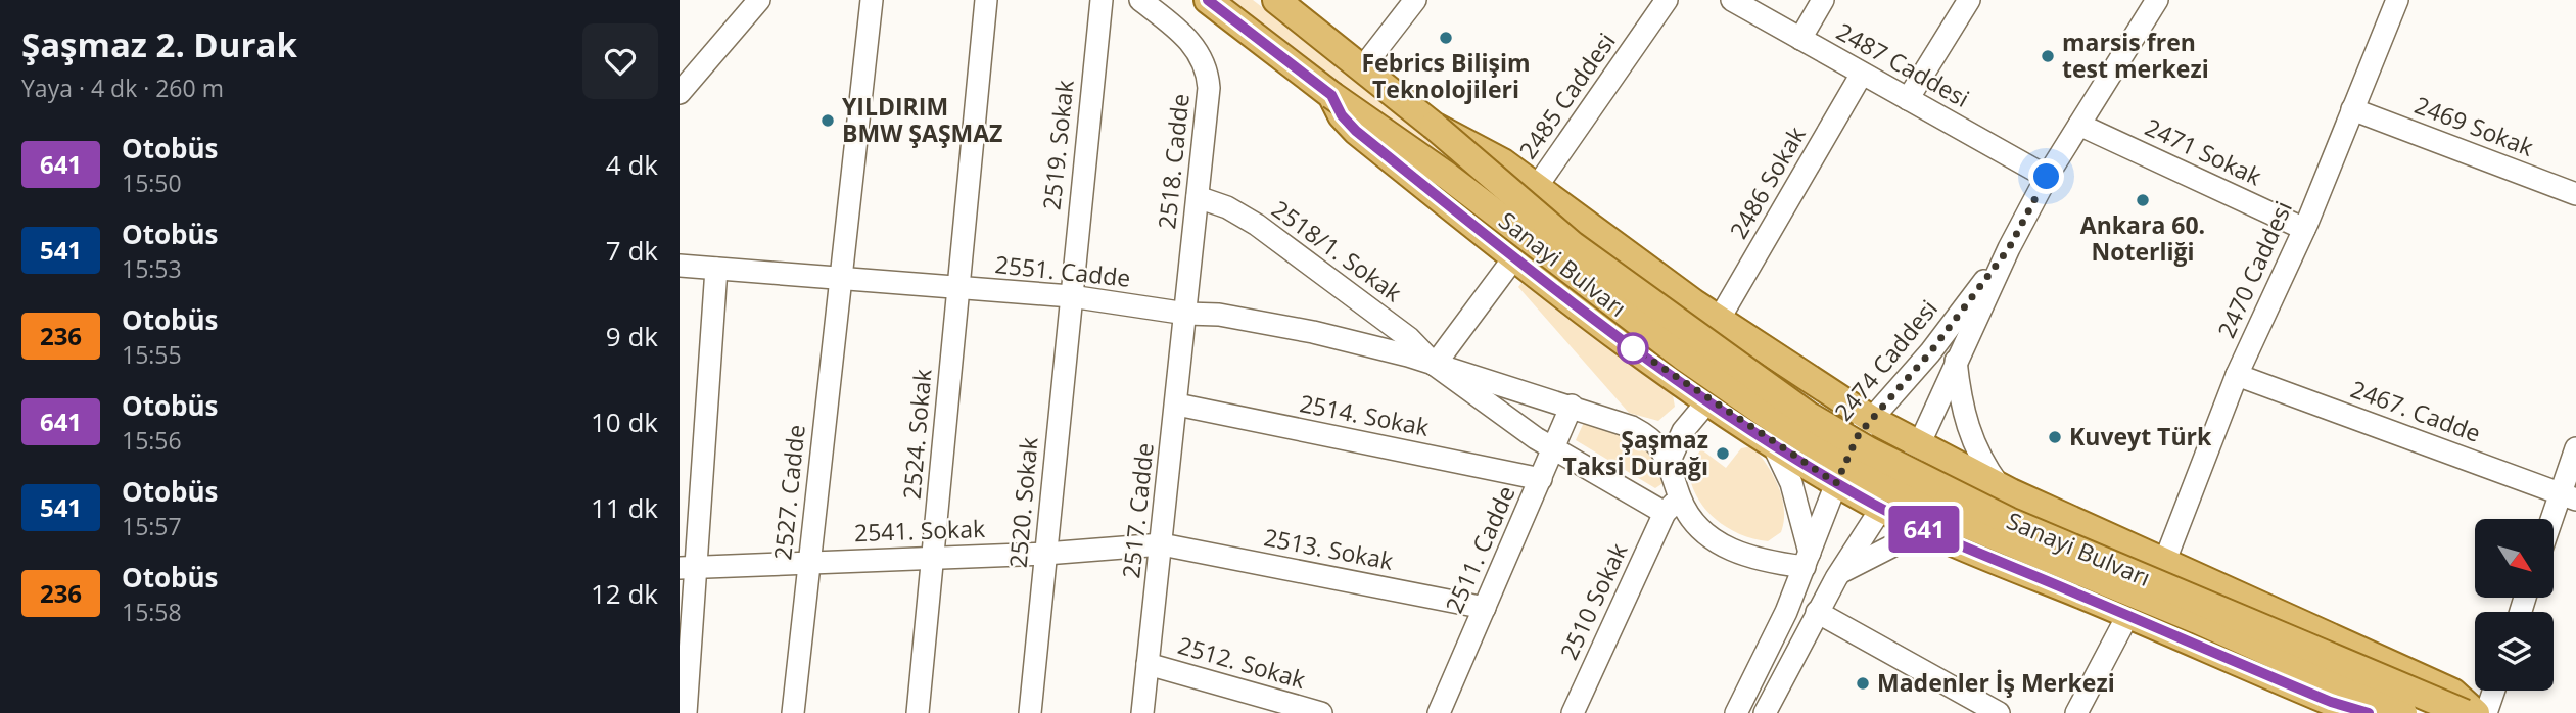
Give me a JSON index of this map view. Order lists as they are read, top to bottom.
{
  "streets": {
    "main road": ["Sanayi Bulvarı"],
    "street": [
      "2487 Caddesi",
      "2485 Caddesi",
      "2469 Sokak",
      "2519. Sokak",
      "2471 Sokak",
      "2518. Cadde",
      "2486 Sokak",
      "2518/1. Sokak",
      "2470 Caddesi",
      "2551. Cadde",
      "2474 Caddesi",
      "2467. Cadde",
      "2514. Sokak",
      "2524. Sokak",
      "2527. Cadde",
      "2520. Sokak",
      "2517. Cadde",
      "2541. Sokak",
      "2513. Sokak",
      "2511. Cadde",
      "2510 Sokak",
      "2512. Sokak"
    ]
  },
  "crossings": [
    ["2487 Caddesi", "2486 Sokak"],
    ["2487 Caddesi", "2474 Caddesi"],
    ["2469 Sokak", "2470 Caddesi"],
    ["2519. Sokak", "2551. Cadde"],
    ["2519. Sokak", "2520. Sokak"],
    ["2471 Sokak", "2470 Caddesi"],
    ["2471 Sokak", "2474 Caddesi"],
    ["2518. Cadde", "2518/1. Sokak"],
    ["2518. Cadde", "2551. Cadde"],
    ["2518. Cadde", "2517. Cadde"],
    ["2518/1. Sokak", "2551. Cadde"],
    ["2470 Caddesi", "2467. Cadde"],
    ["2551. Cadde", "2524. Sokak"],
    ["2551. Cadde", "2527. Cadde"],
    ["2551. Cadde", "2520. Sokak"],
    ["2551. Cadde", "2517. Cadde"],
    ["2551. Cadde", "2511. Cadde"],
    ["2514. Sokak", "2517. Cadde"],
    ["2514. Sokak", "2511. Cadde"],
    ["2524. Sokak", "2541. Sokak"],
    ["2527. Cadde", "2541. Sokak"],
    ["2520. Sokak", "2541. Sokak"],
    ["2517. Cadde", "2541. Sokak"],
    ["2517. Cadde", "2513. Sokak"],
    ["2517. Cadde", "2512. Sokak"],
    ["2541. Sokak", "2513. Sokak"],
    ["2513. Sokak", "2511. Cadde"]
  ],
  "places": [
    "Febrics Bilişim Teknolojileri",
    "marsis fren test merkezi",
    "YILDIRIM BMW ŞAŞMAZ",
    "Ankara 60. Noterliği",
    "Kuveyt Türk",
    "Şaşmaz Taksi Durağı",
    "Madenler İş Merkezi"
  ],
  "lines": ["bus line 641"],
  "north": "bottom right",
  "page": {
    "heading": ["Şaşmaz 2. Durak", "Yaya · 4 dk · 260 m"],
    "on_map": "641",
    "list": [
      {
        "mark": "641",
        "name": "Otobüs",
        "note": "15:50",
        "value": "4 dk"
      },
      {
        "mark": "541",
        "name": "Otobüs",
        "note": "15:53",
        "value": "7 dk"
      },
      {
        "mark": "236",
        "name": "Otobüs",
        "note": "15:55",
        "value": "9 dk"
      },
      {
        "mark": "641",
        "name": "Otobüs",
        "note": "15:56",
        "value": "10 dk"
      },
      {
        "mark": "541",
        "name": "Otobüs",
        "note": "15:57",
        "value": "11 dk"
      },
      {
        "mark": "236",
        "name": "Otobüs",
        "note": "15:58",
        "value": "12 dk"
      }
    ]
  }
}
